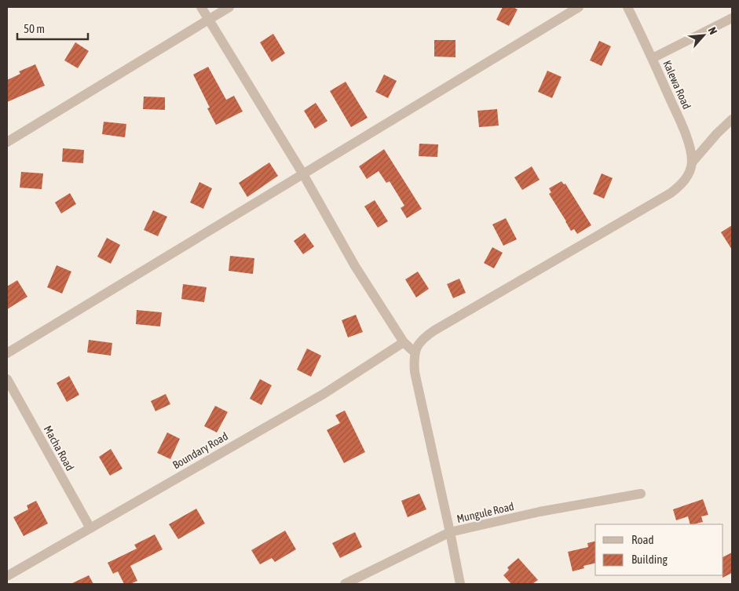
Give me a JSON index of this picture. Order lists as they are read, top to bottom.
{
  "streets": {
    "street": [
      "Kalewa Road",
      "Macha Road",
      "Boundary Road",
      "Mungule Road"
    ]
  },
  "crossings": [
    ["Macha Road", "Boundary Road"]
  ],
  "legend": ["Road", "Building"],
  "scale_bar": "50 m",
  "north": "top right"
}
